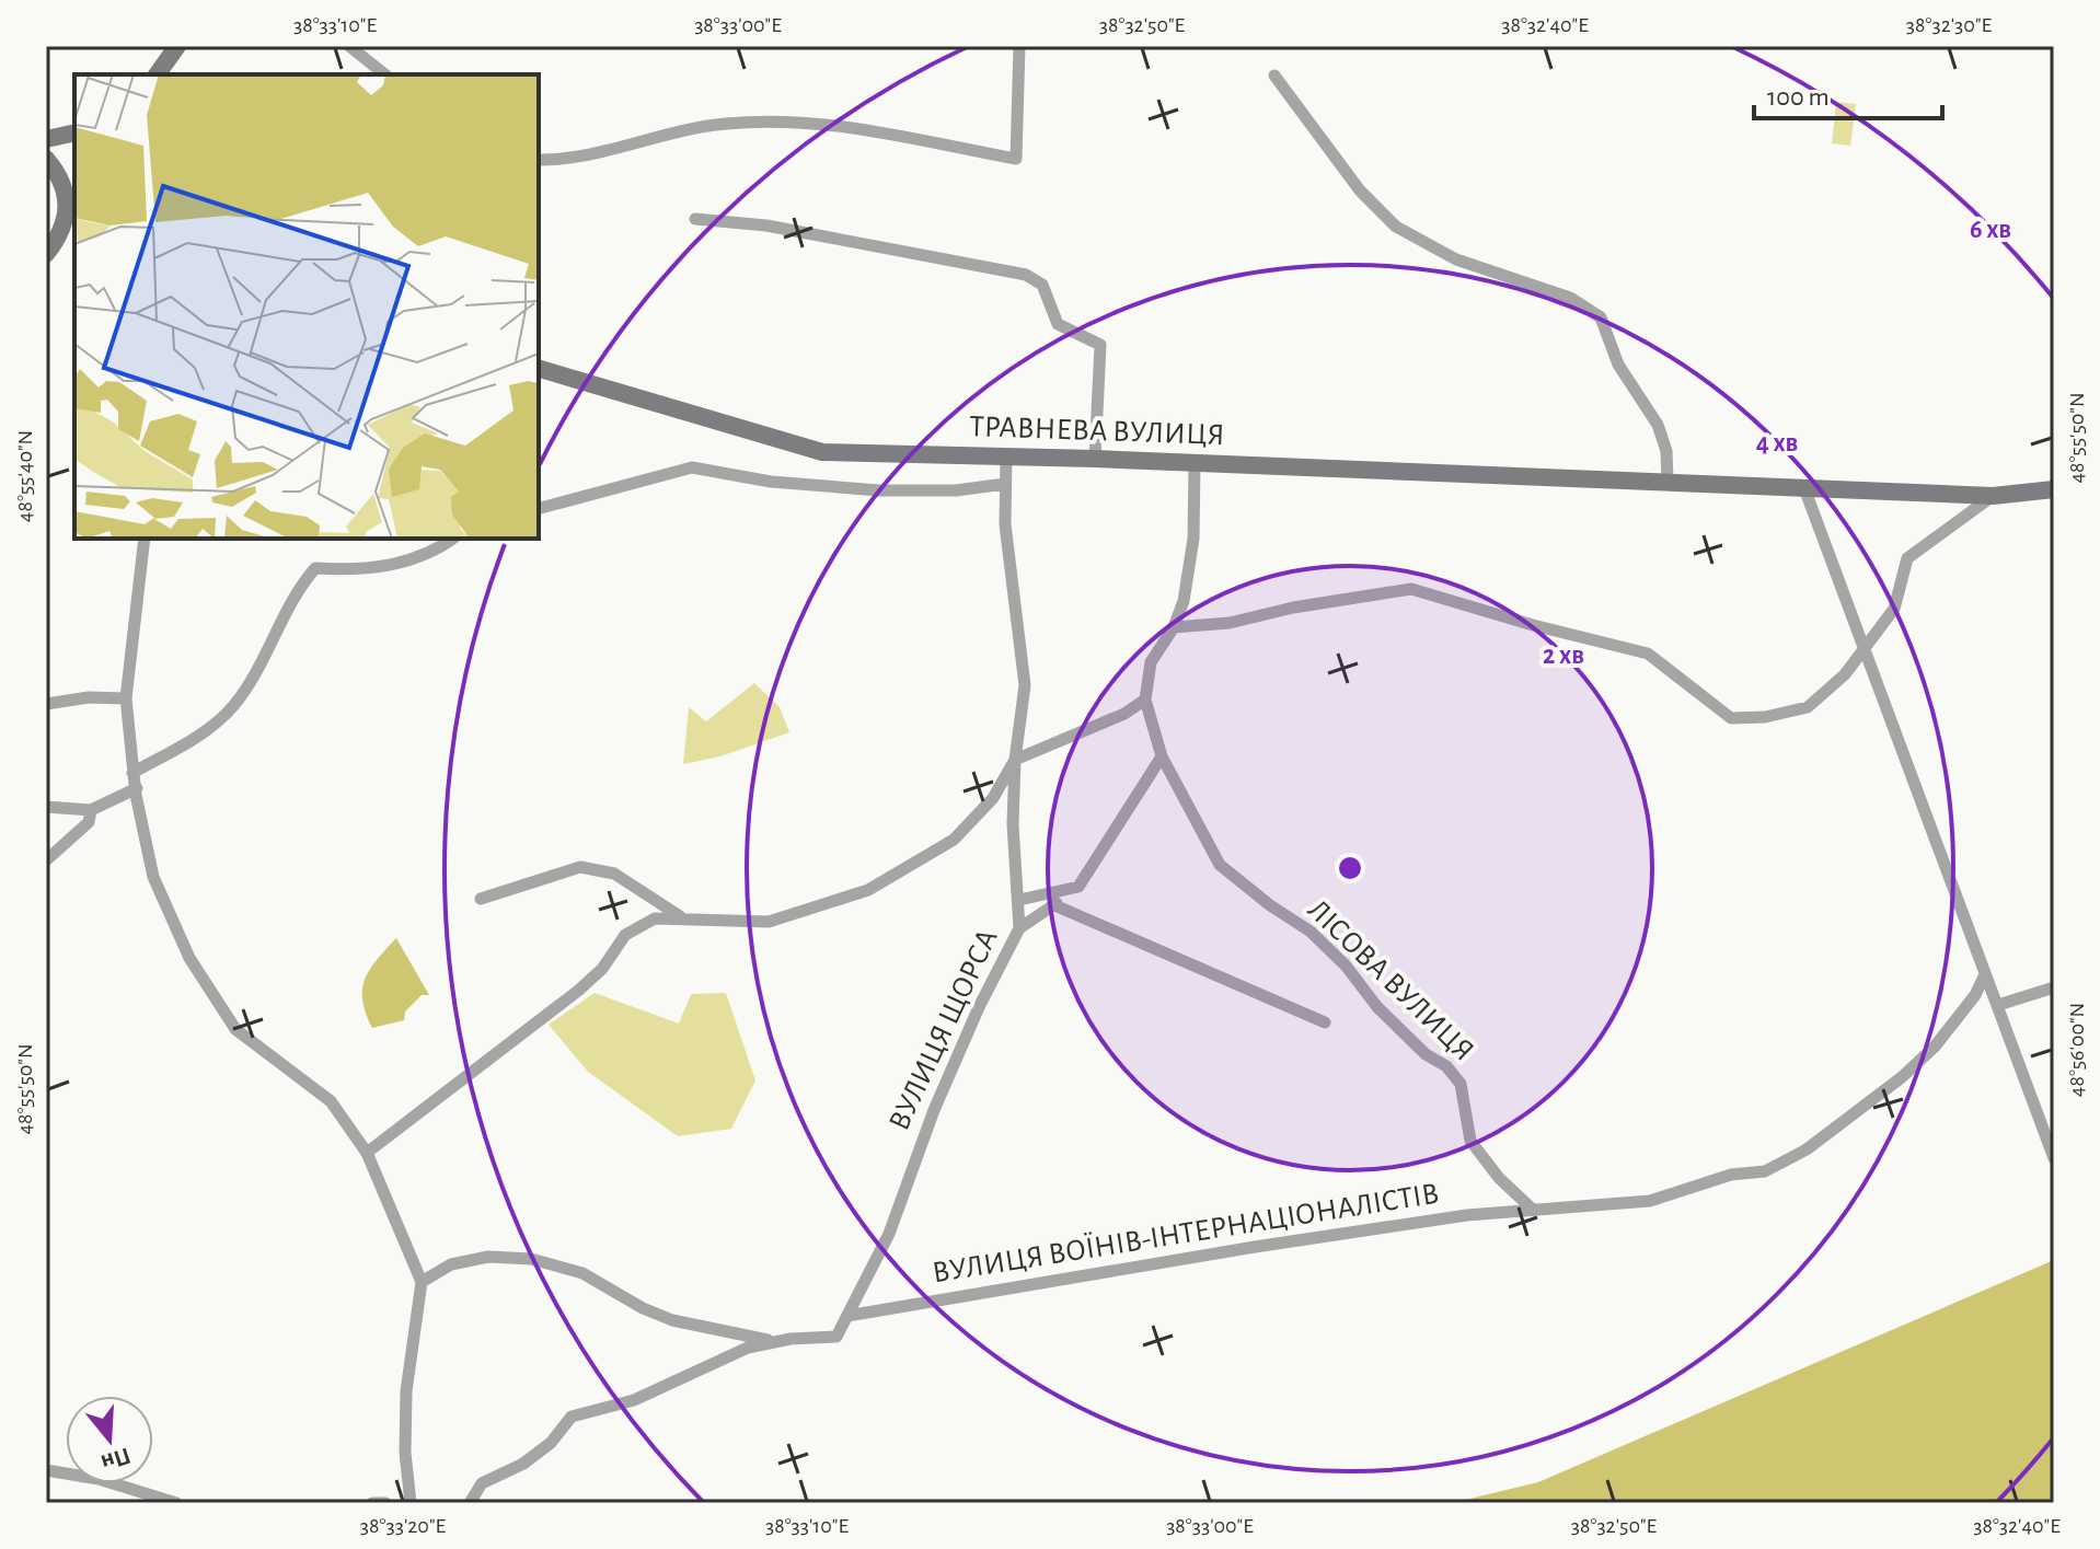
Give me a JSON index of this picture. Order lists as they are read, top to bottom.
{
  "streets": {
    "street": [
      "ТРАВНЕВА ВУЛИЦЯ",
      "ЛІСОВА ВУЛИЦЯ",
      "ВУЛИЦЯ ЩОРСА",
      "ВУЛИЦЯ ВОЇНІВ-ІНТЕРНАЦІОНАЛІСТІВ"
    ]
  },
  "crossings": [
    ["ТРАВНЕВА ВУЛИЦЯ", "ВУЛИЦЯ ЩОРСА"],
    ["ЛІСОВА ВУЛИЦЯ", "ВУЛИЦЯ ВОЇНІВ-ІНТЕРНАЦІОНАЛІСТІВ"],
    ["ВУЛИЦЯ ЩОРСА", "ВУЛИЦЯ ВОЇНІВ-ІНТЕРНАЦІОНАЛІСТІВ"]
  ],
  "scale_bar": "100 m",
  "north": "bottom",
  "coordinates": [
    "38°33'10\"E",
    "38°33'00\"E",
    "38°32'50\"E",
    "38°32'40\"E",
    "38°32'30\"E",
    "48°55'50\"N",
    "48°55'40\"N",
    "48°56'00\"N",
    "38°33'20\"E"
  ],
  "rings": ["6 хв", "4 хв", "2 хв"]
}
